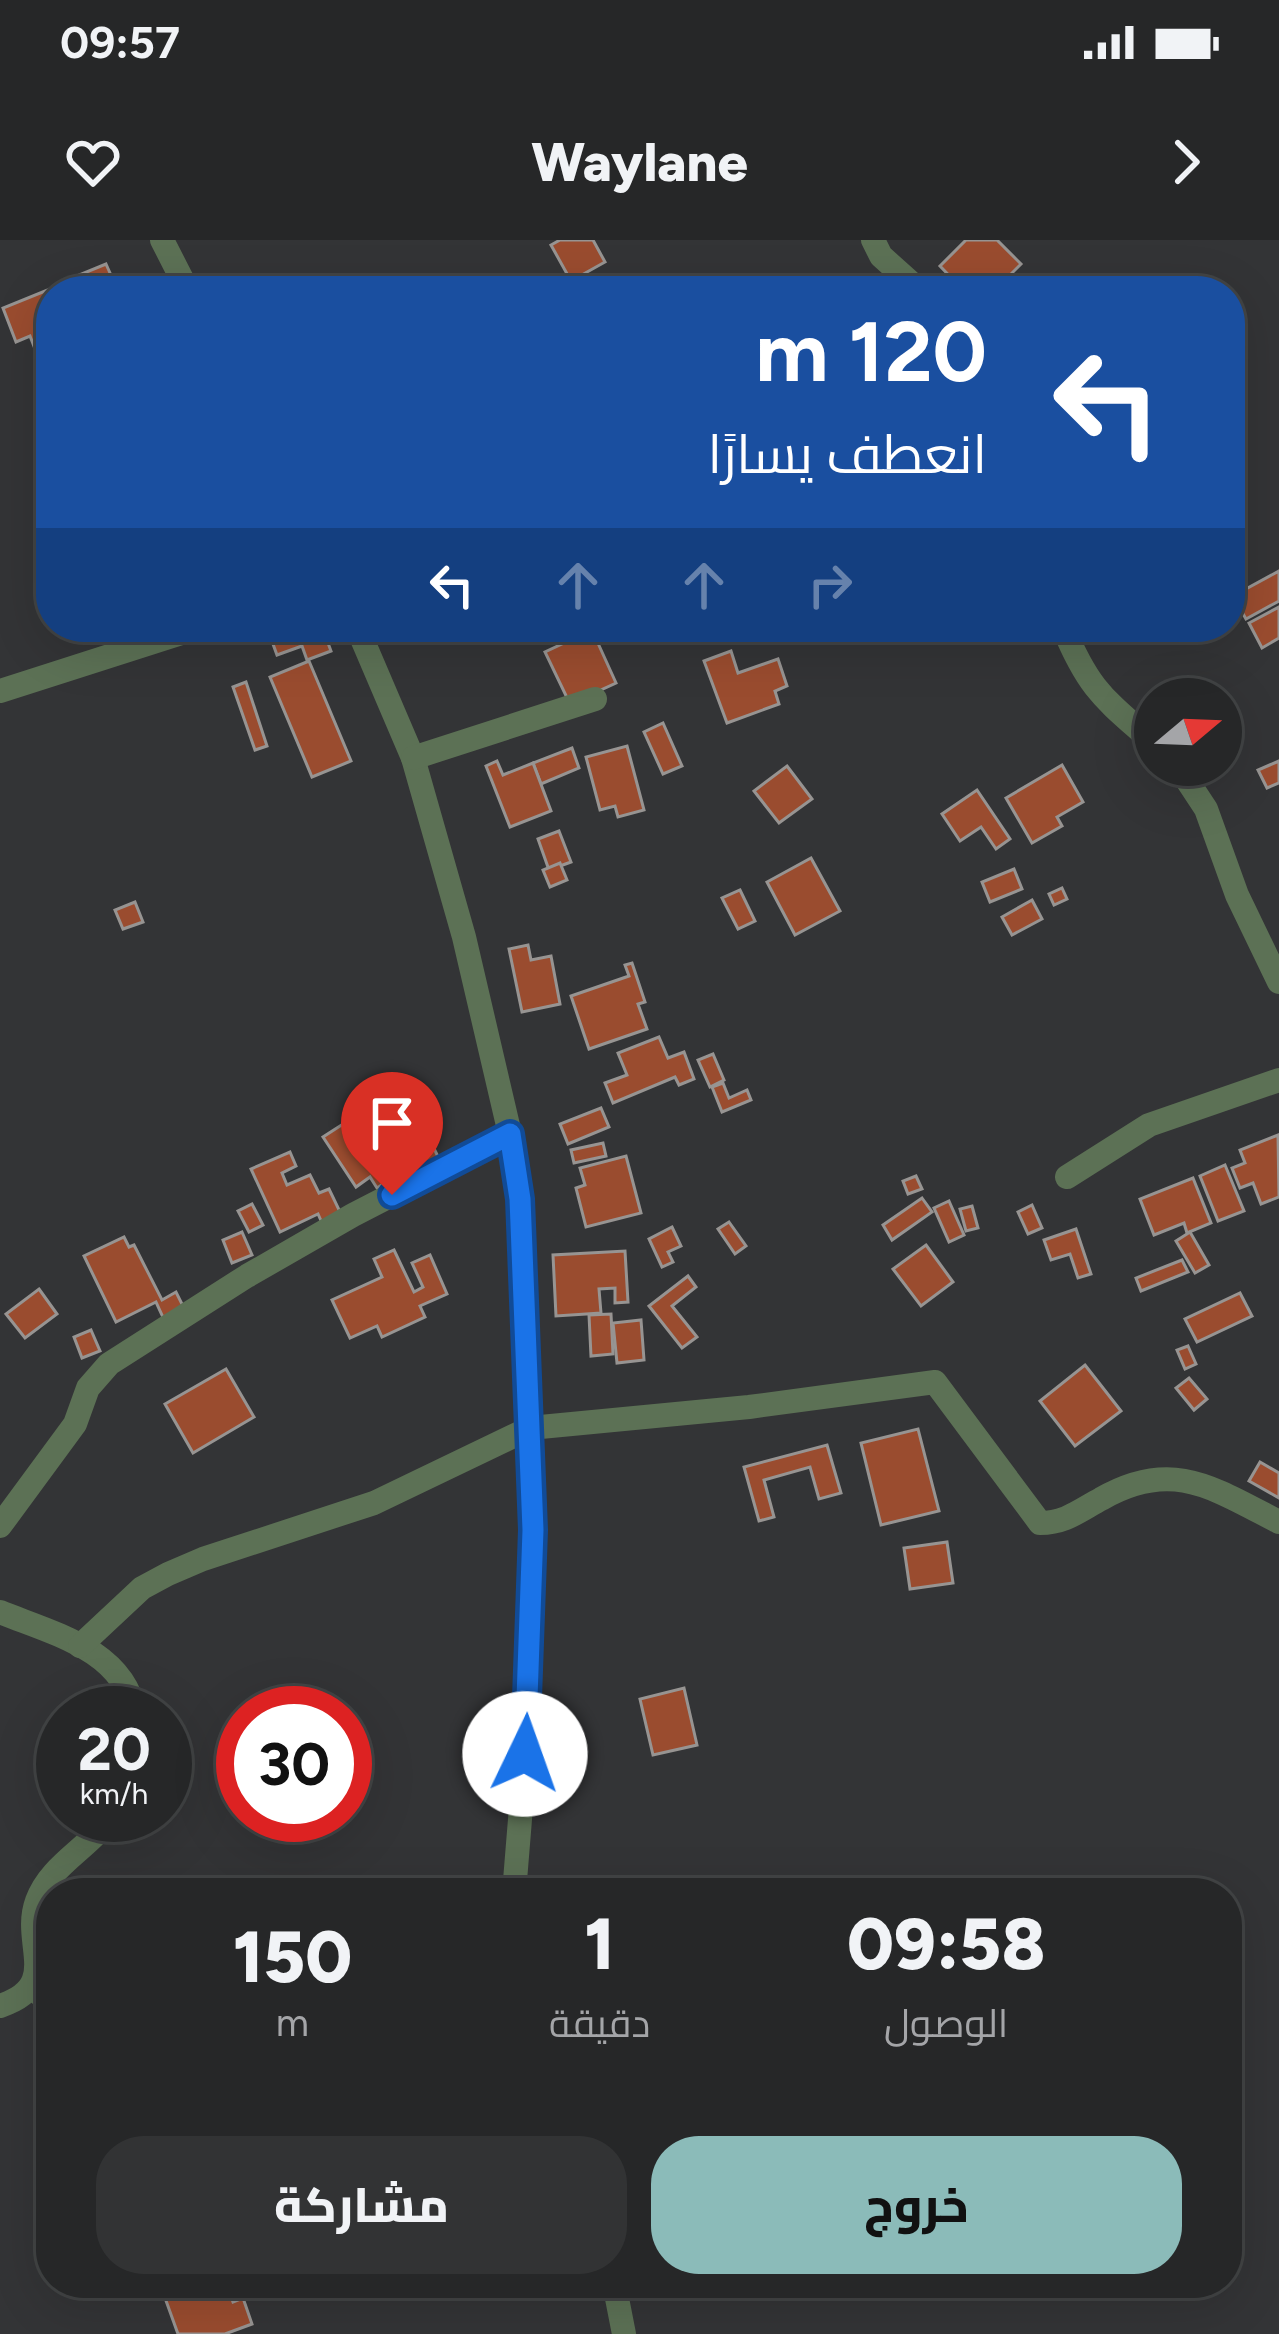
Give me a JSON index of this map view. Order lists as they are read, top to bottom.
{
  "north": "right",
  "page": {
    "status": "09:57",
    "header": "Waylane",
    "turn": ["120 m", "انعطف يسارًا"],
    "speed": "20 km/h",
    "limit": "30",
    "eta": [
      "09:58",
      "الوصول",
      "1",
      "دقيقة",
      "150",
      "m"
    ],
    "buttons": ["خروج", "مشاركة"]
  }
}
